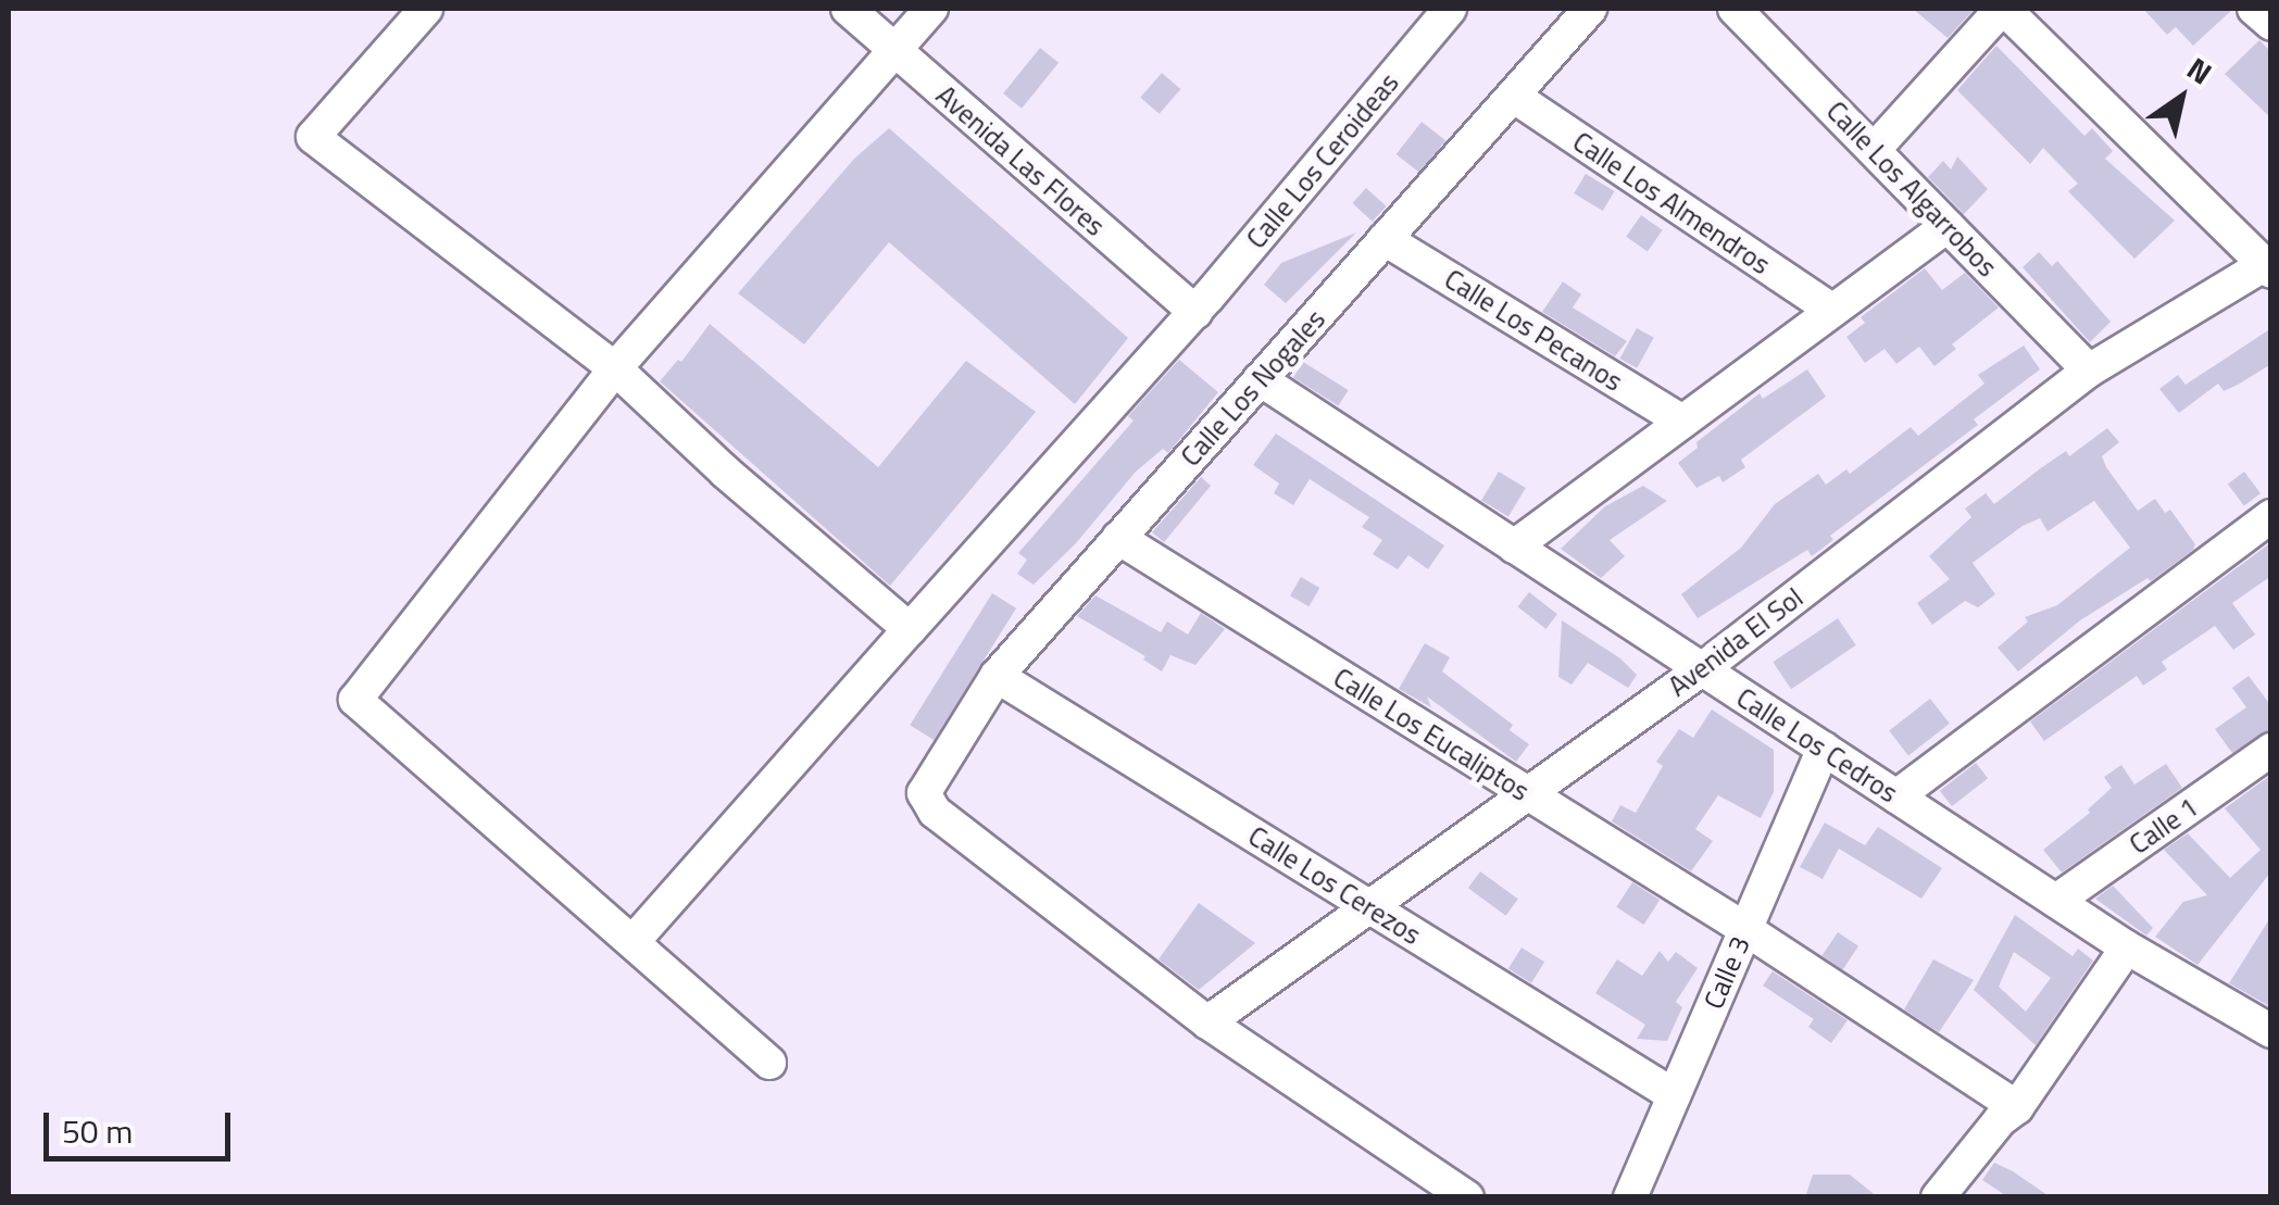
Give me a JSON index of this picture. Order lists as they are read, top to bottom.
{
  "streets": {
    "street": [
      "Avenida Las Flores",
      "Calle Los Ceroideas",
      "Calle Los Algarrobos",
      "Calle Los Almendros",
      "Calle Los Pecanos",
      "Calle Los Nogales",
      "Avenida El Sol",
      "Calle Los Eucaliptos",
      "Calle Los Cedros",
      "Calle 1",
      "Calle Los Cerezos",
      "Calle 3"
    ]
  },
  "crossings": [
    ["Avenida Las Flores", "Calle Los Ceroideas"],
    ["Calle Los Algarrobos", "Avenida El Sol"],
    ["Calle Los Almendros", "Calle Los Nogales"],
    ["Calle Los Pecanos", "Calle Los Nogales"],
    ["Calle Los Nogales", "Avenida El Sol"],
    ["Calle Los Nogales", "Calle Los Eucaliptos"],
    ["Calle Los Nogales", "Calle Los Cedros"],
    ["Calle Los Nogales", "Calle Los Cerezos"],
    ["Avenida El Sol", "Calle Los Eucaliptos"],
    ["Avenida El Sol", "Calle Los Cedros"],
    ["Avenida El Sol", "Calle Los Cerezos"],
    ["Calle Los Eucaliptos", "Calle 3"],
    ["Calle Los Cedros", "Calle 1"],
    ["Calle Los Cedros", "Calle 3"],
    ["Calle Los Cerezos", "Calle 3"]
  ],
  "scale_bar": "50 m",
  "north": "top right"
}
